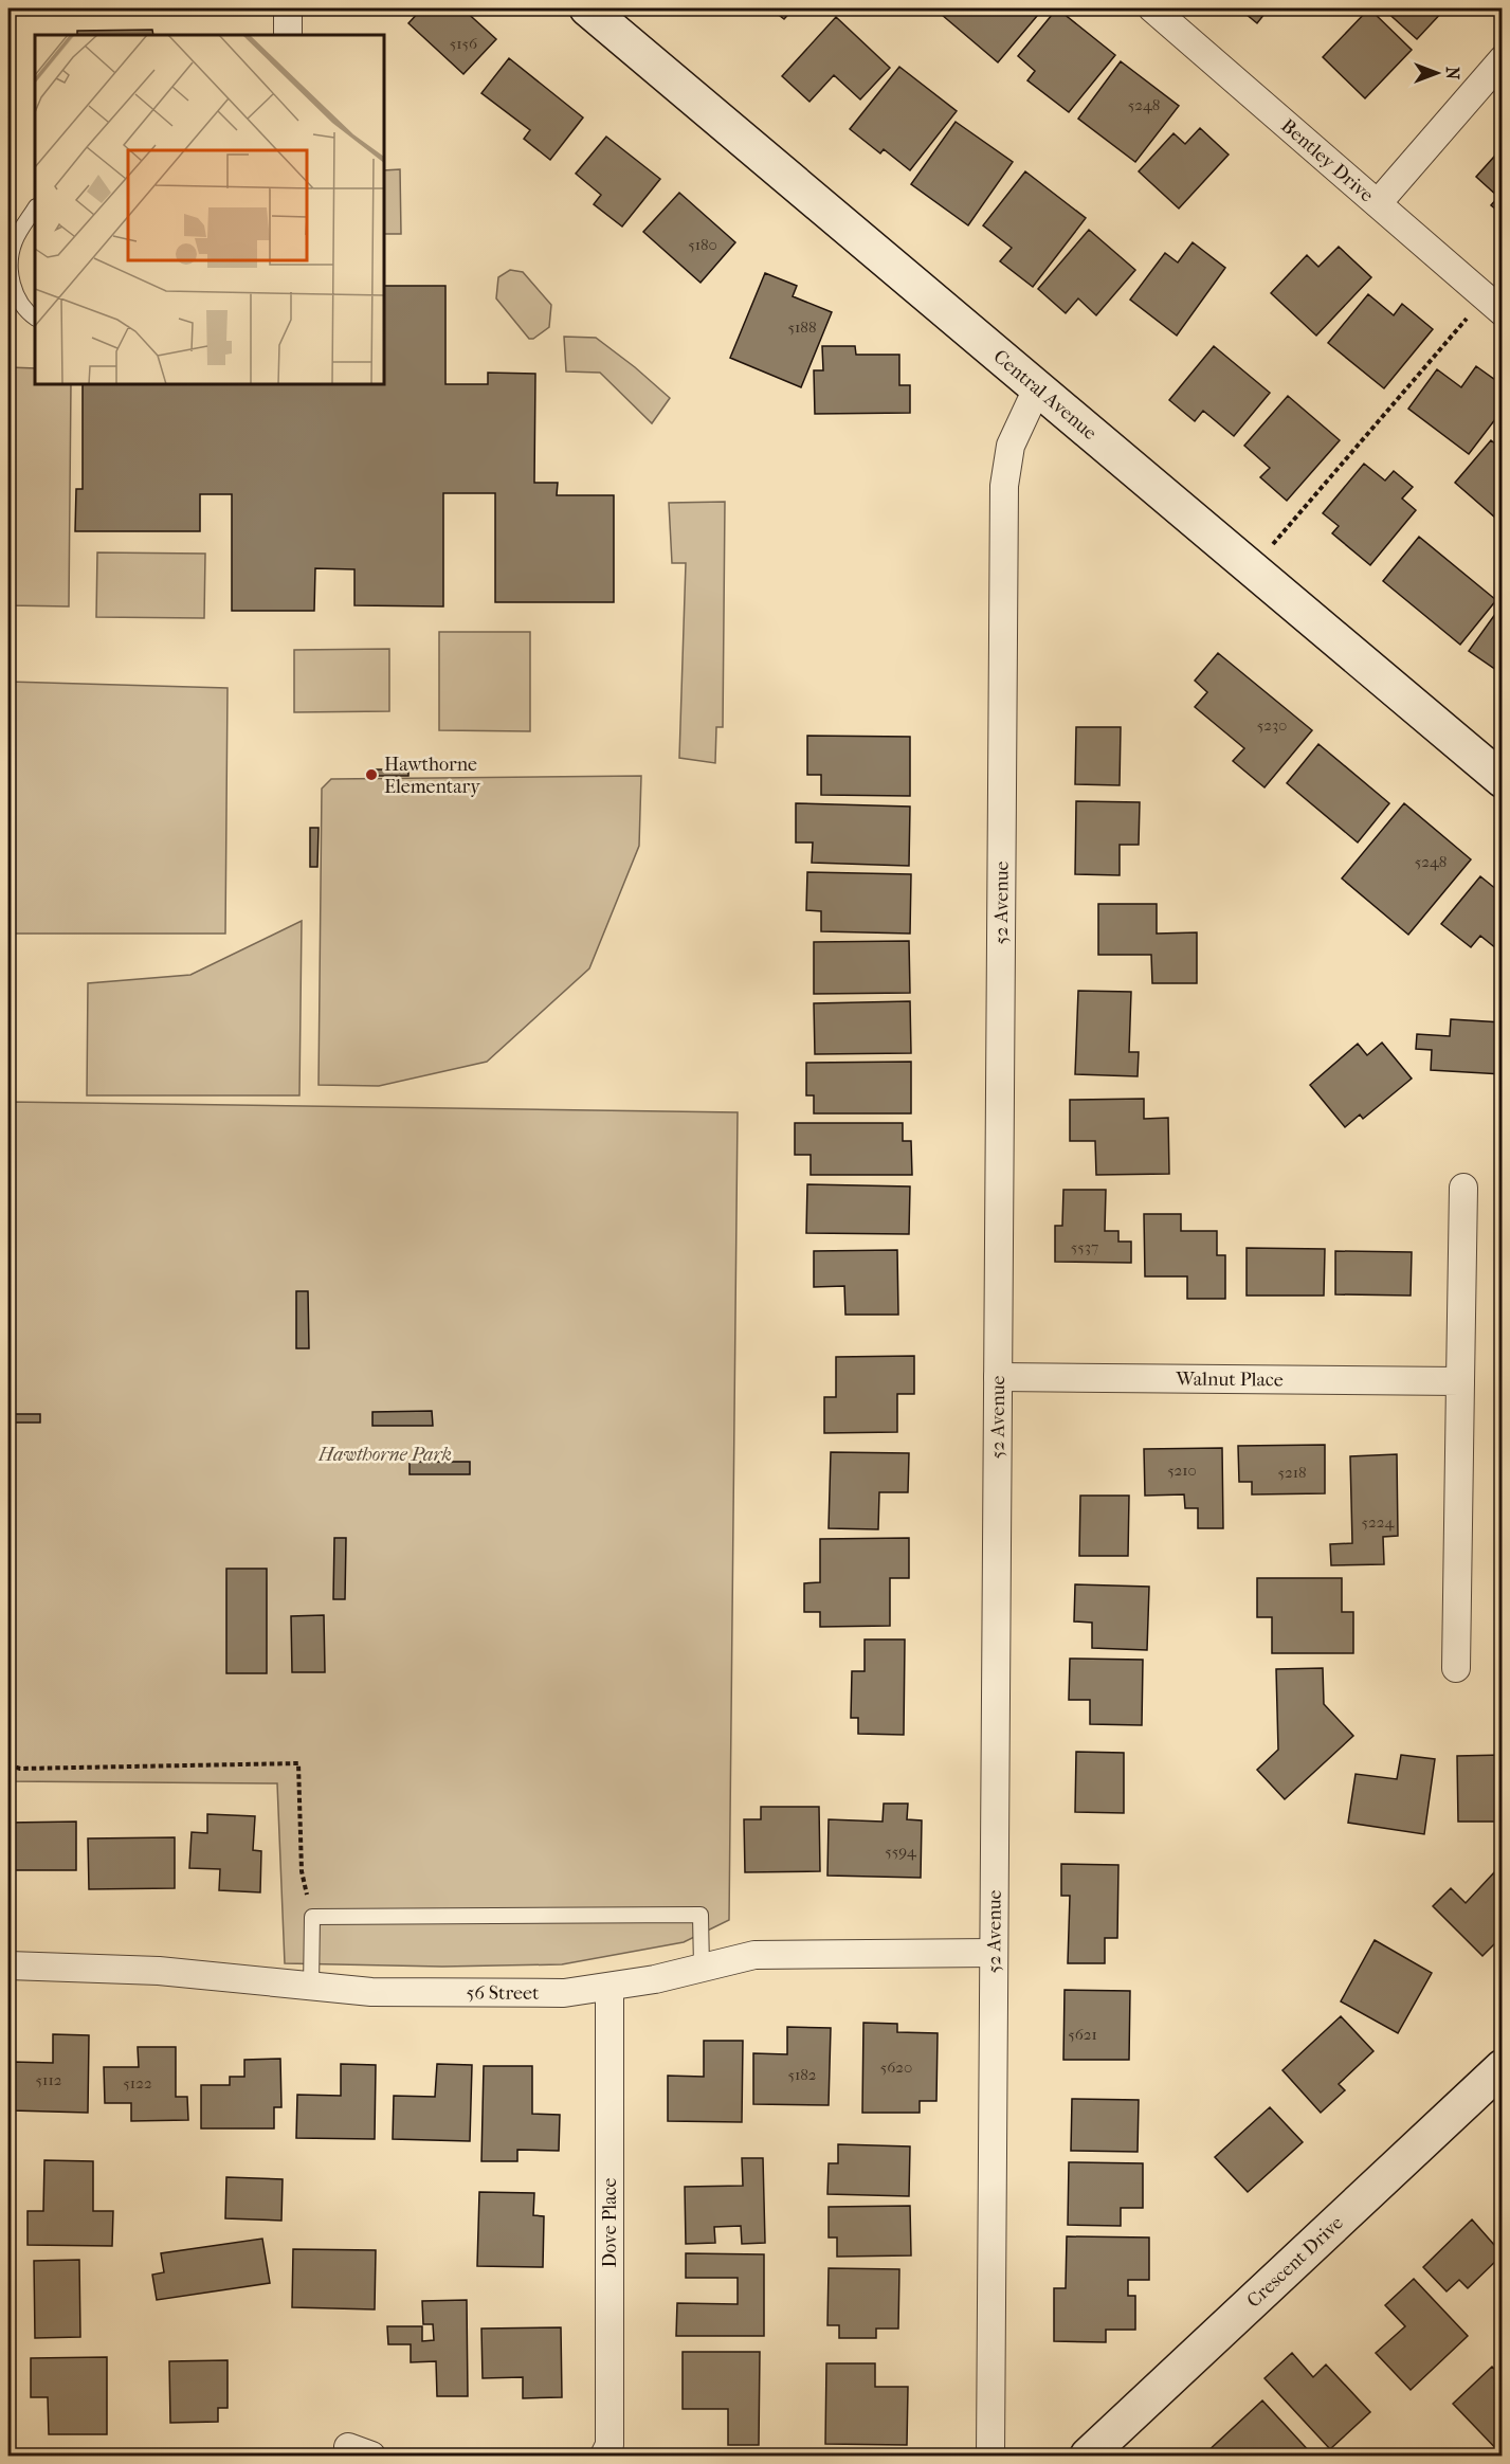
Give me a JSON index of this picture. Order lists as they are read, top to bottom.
{
  "streets": {
    "street": [
      "Bentley Drive",
      "Central Avenue",
      "52 Avenue",
      "Walnut Place",
      "56 Street",
      "Dove Place",
      "Crescent Drive"
    ]
  },
  "crossings": [
    ["Central Avenue", "52 Avenue"],
    ["52 Avenue", "Walnut Place"],
    ["52 Avenue", "56 Street"],
    ["56 Street", "Dove Place"]
  ],
  "parks": ["Hawthorne Park"],
  "places": ["Hawthorne Elementary"],
  "house_numbers": [
    "5156",
    "5248",
    "5180",
    "5188",
    "5230",
    "5248",
    "5537",
    "5210",
    "5218",
    "5224",
    "5594",
    "5621",
    "5620",
    "5182",
    "5112",
    "5122"
  ],
  "north": "right"
}
